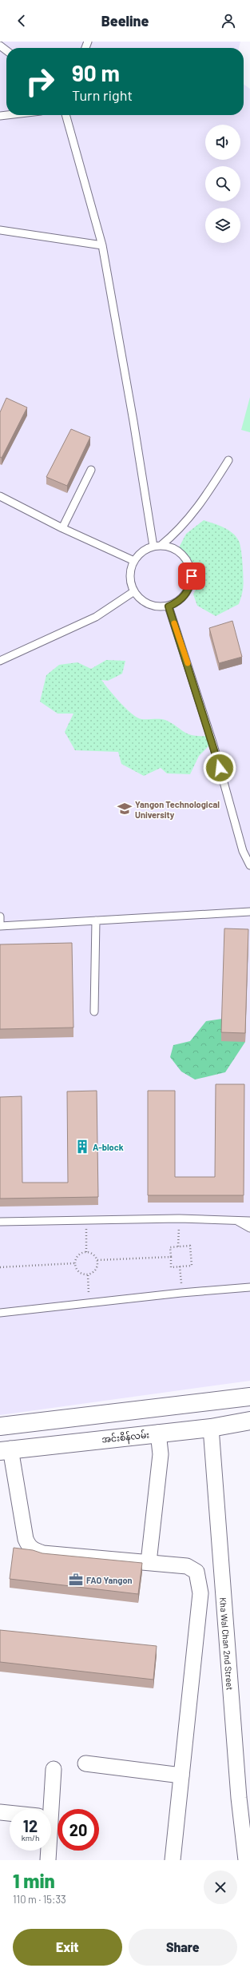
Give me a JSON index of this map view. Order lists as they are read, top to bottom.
{
  "streets": {
    "main road": ["အင်းစိန်လမ်း"],
    "street": ["Kha Wal Chan 2nd Street"]
  },
  "crossings": [
    ["အင်းစိန်လမ်း", "Kha Wal Chan 2nd Street"]
  ],
  "places": {
    "school or university": ["Yangon Technological University"],
    "building": ["A-block"],
    "office": ["FAO Yangon"]
  },
  "page": {
    "header": "Beeline",
    "turn": ["90 m", "Turn right"],
    "speed": "12 km/h",
    "limit": "20",
    "heading": ["1 min", "110 m · 15:33"],
    "buttons": ["Exit", "Share"]
  }
}
